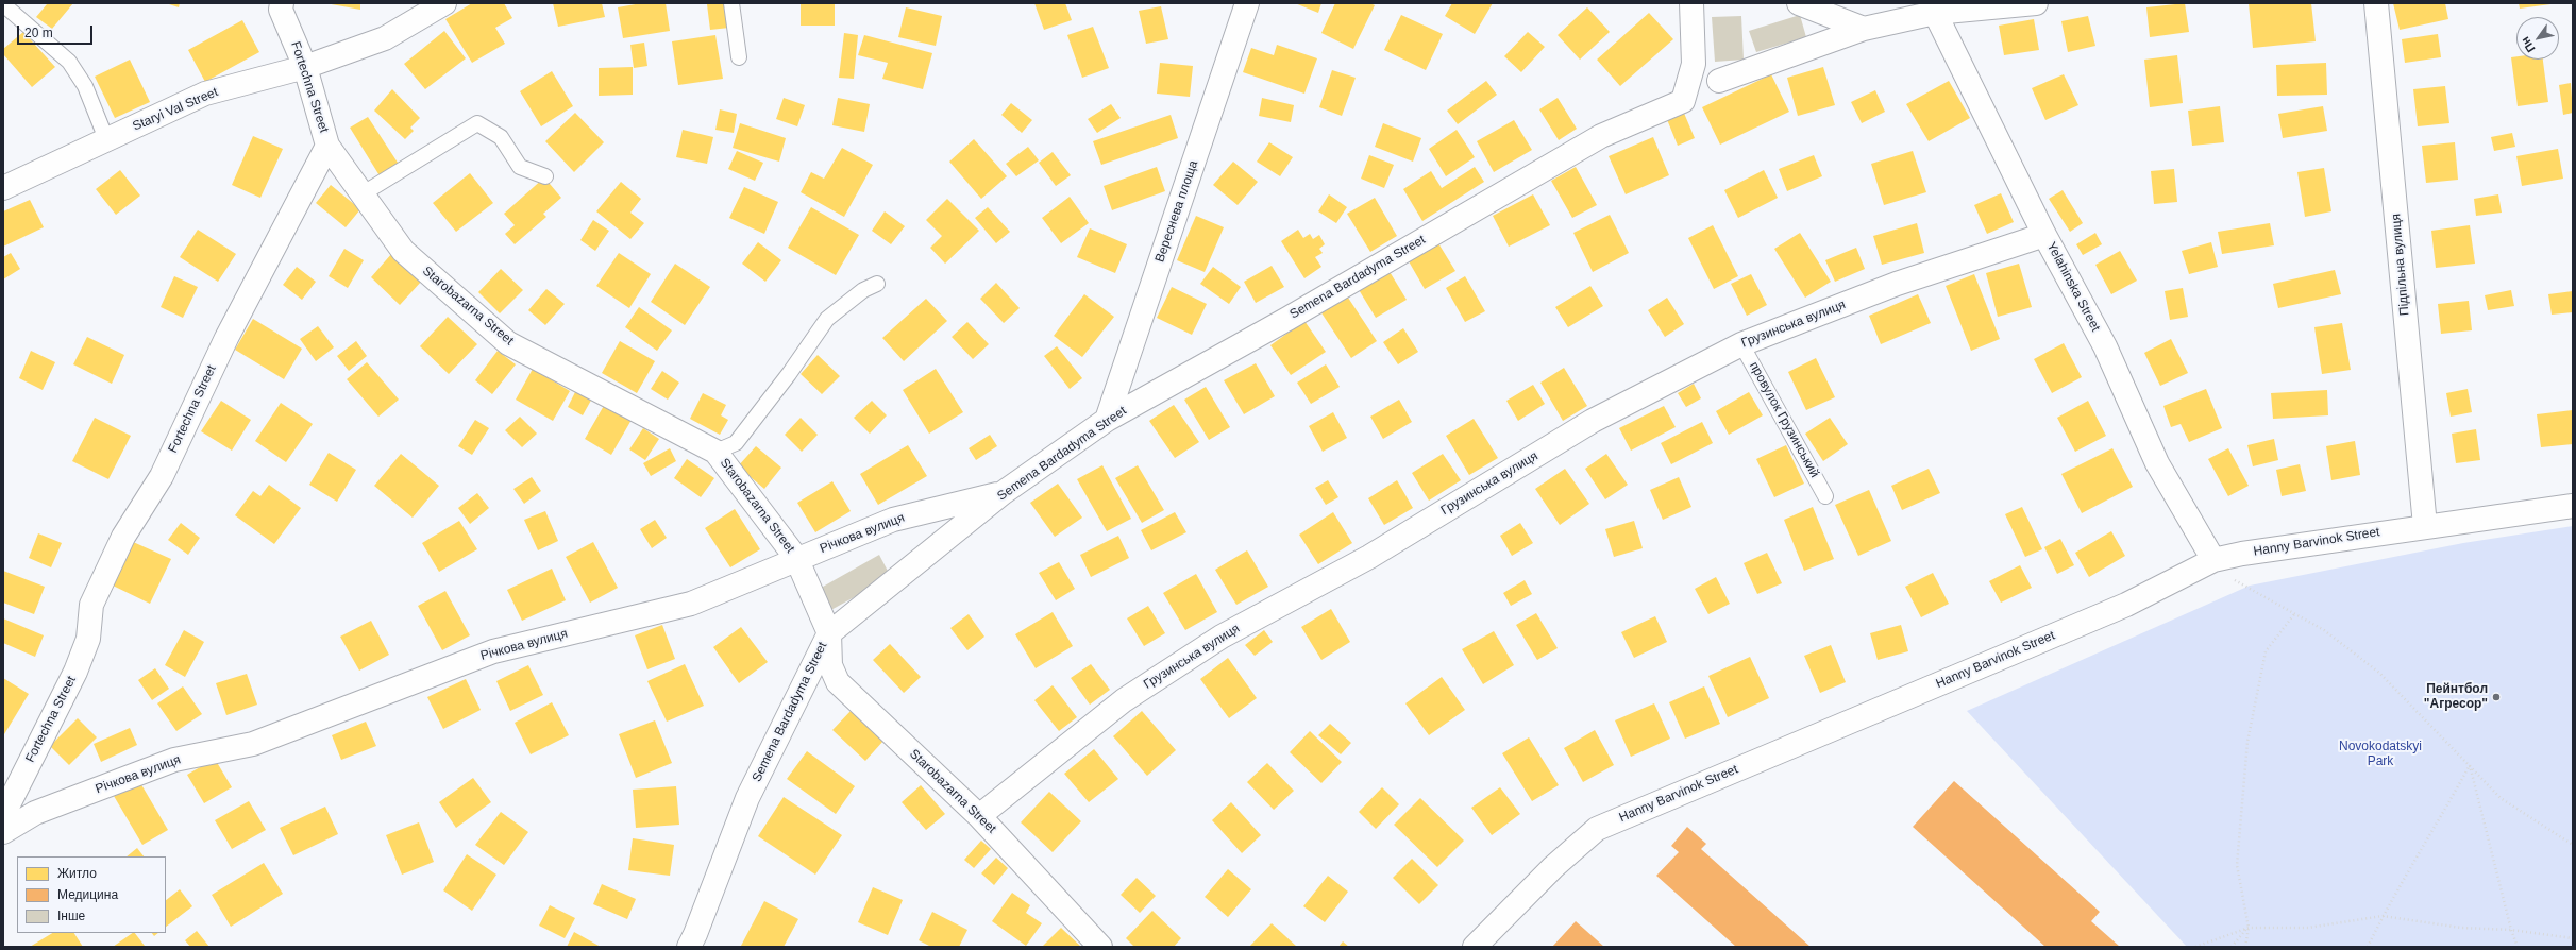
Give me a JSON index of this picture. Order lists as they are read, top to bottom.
{
  "streets": {
    "street": [
      "Fortechna Street",
      "Staryi Val Street",
      "Вереснева площа",
      "Підпільна вулиця",
      "Semena Bardadyma Street",
      "Yelahinska Street",
      "Starobazarna Street",
      "Грузинська вулиця",
      "Річкова вулиця",
      "Hanny Barvinok Street"
    ],
    "lane": ["провулок Грузинський"]
  },
  "crossings": [
    ["Fortechna Street", "Staryi Val Street"],
    ["Fortechna Street", "Starobazarna Street"],
    ["Вереснева площа", "Semena Bardadyma Street"],
    ["Підпільна вулиця", "Hanny Barvinok Street"],
    ["Semena Bardadyma Street", "Starobazarna Street"],
    ["Semena Bardadyma Street", "Річкова вулиця"],
    ["Yelahinska Street", "Грузинська вулиця"],
    ["Yelahinska Street", "Hanny Barvinok Street"],
    ["Starobazarna Street", "Грузинська вулиця"],
    ["Starobazarna Street", "Річкова вулиця"],
    ["Грузинська вулиця", "провулок Грузинський"]
  ],
  "parks": ["Novokodatskyi Park"],
  "places": ["Пейнтбол \"Агресор\""],
  "legend": ["Житло", "Медицина", "Інше"],
  "scale_bar": "20 m",
  "north": "bottom left"
}
